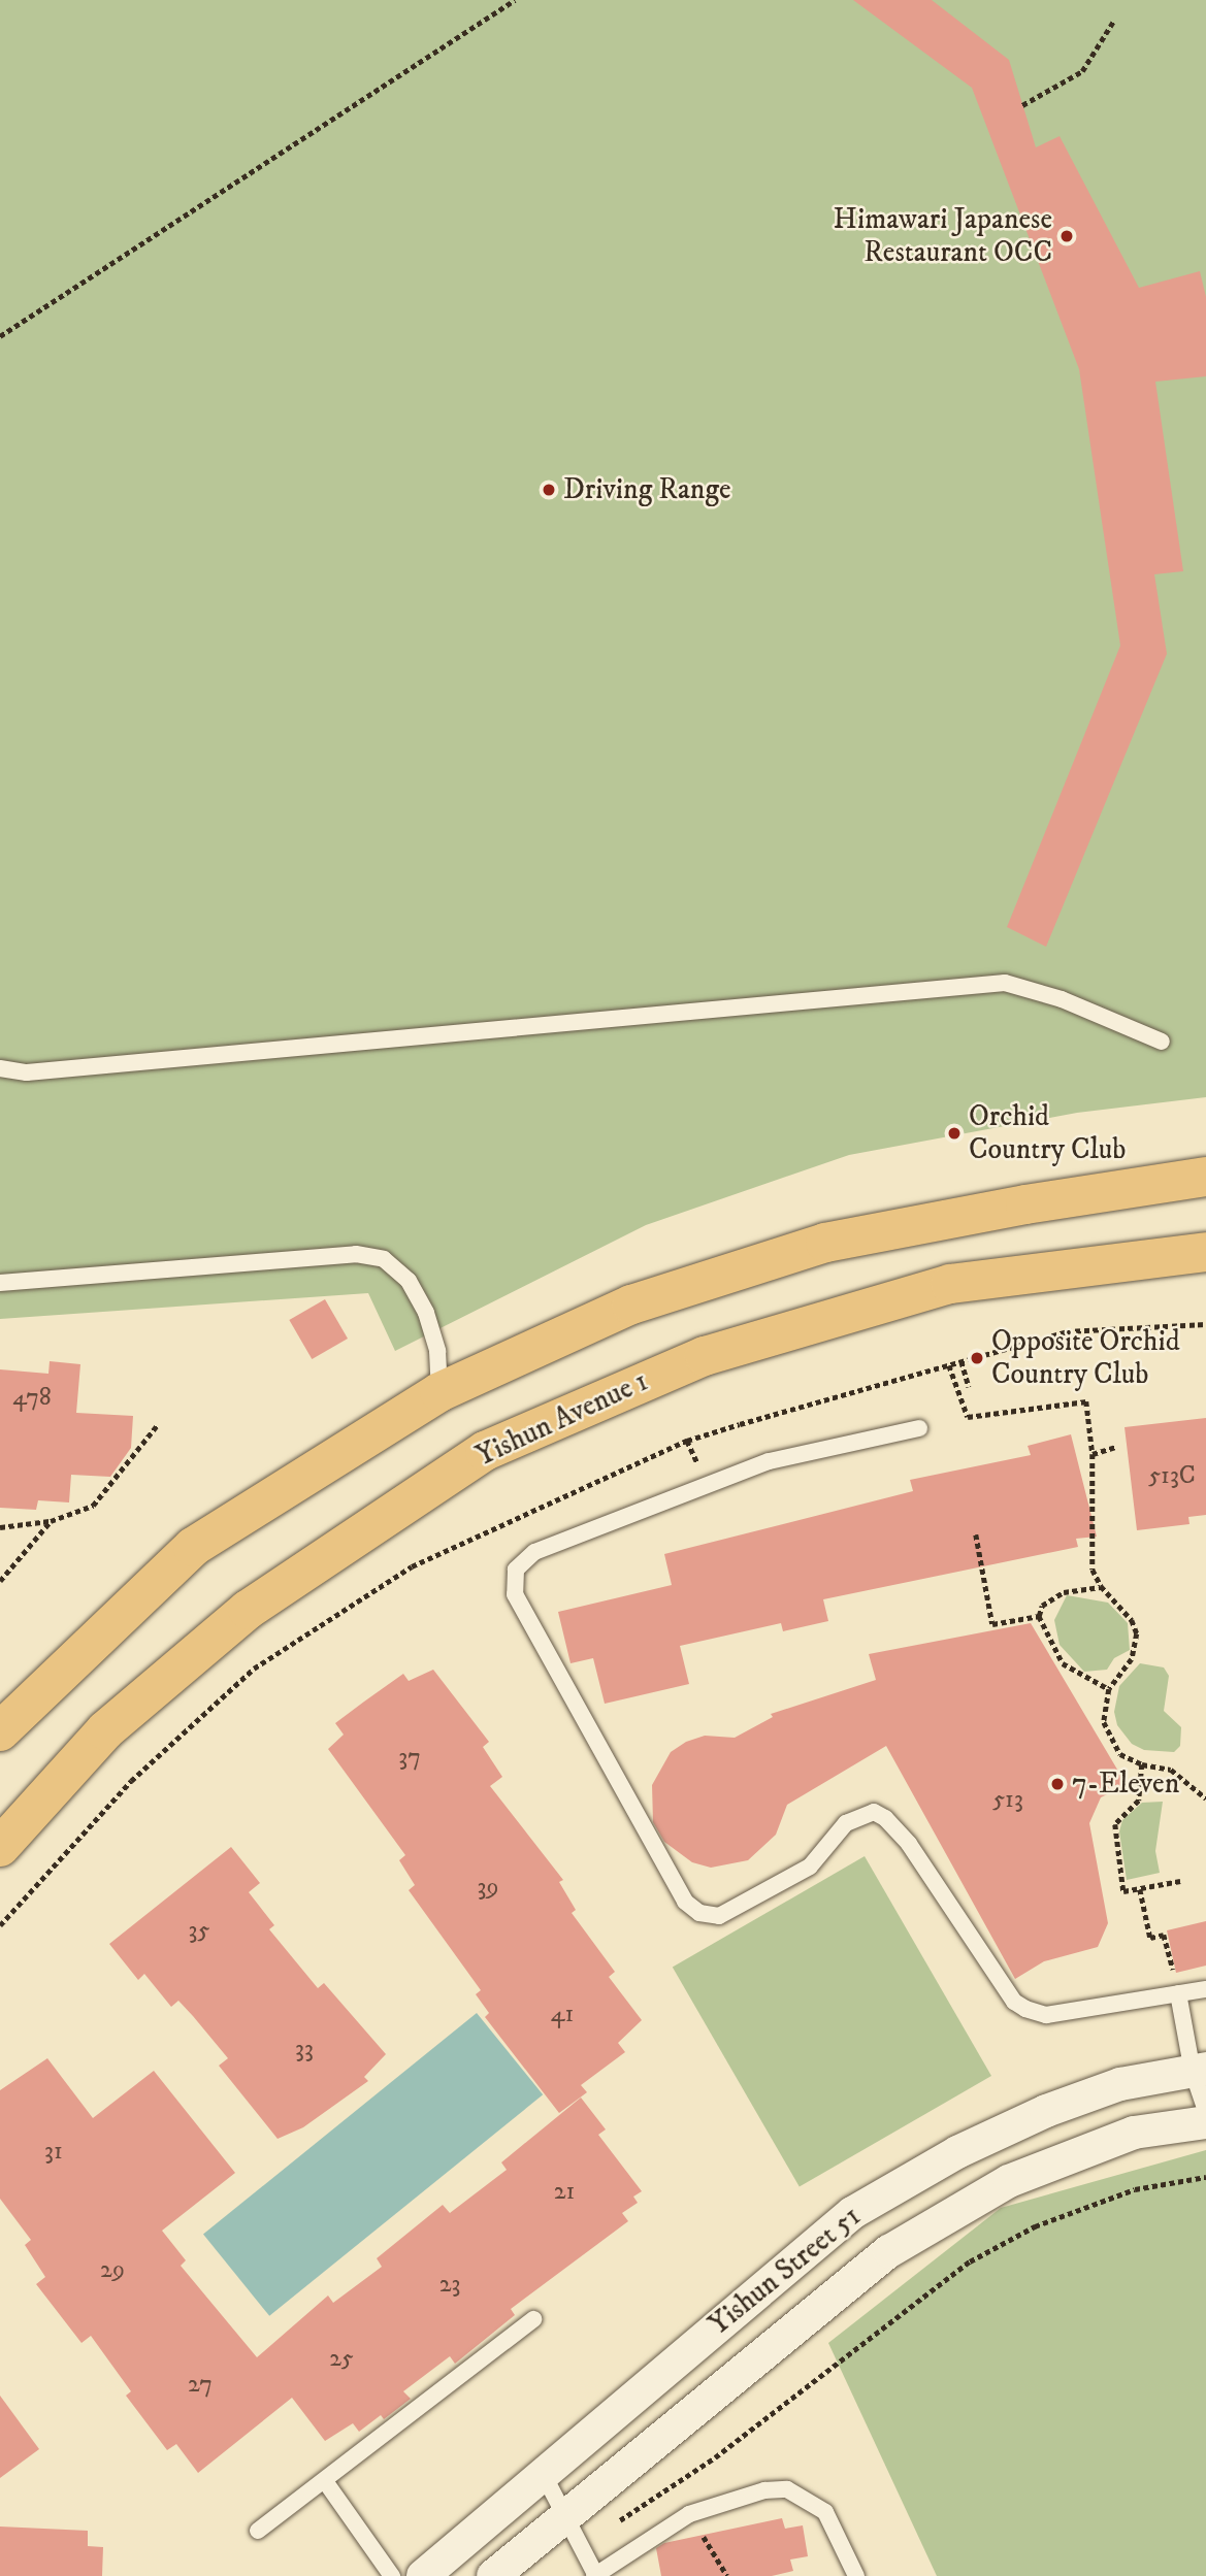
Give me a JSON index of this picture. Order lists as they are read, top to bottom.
{
  "streets": {
    "main road": ["Yishun Avenue 1"],
    "street": ["Yishun Street 51"]
  },
  "places": [
    "Himawari Japanese Restaurant OCC",
    "Driving Range",
    "Orchid Country Club",
    "Opposite Orchid Country Club",
    "7-Eleven"
  ],
  "house_numbers": [
    "478",
    "513C",
    "37",
    "513",
    "39",
    "35",
    "41",
    "33",
    "31",
    "21",
    "29",
    "23",
    "25",
    "27"
  ]
}
